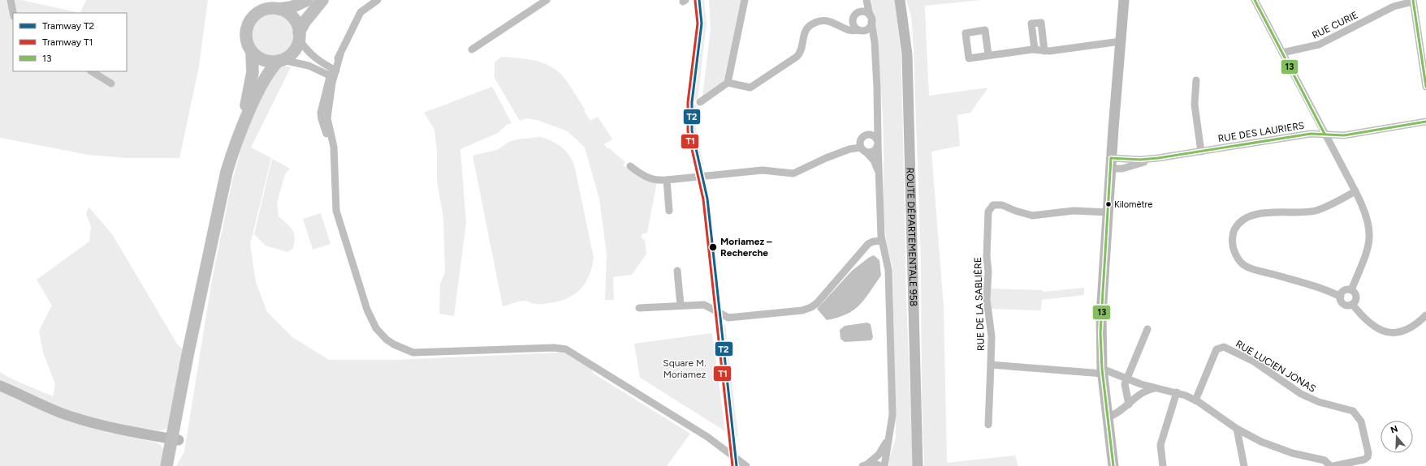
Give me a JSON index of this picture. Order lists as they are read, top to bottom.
{
  "streets": {
    "street": [
      "RUE CURIE",
      "RUE DES LAURIERS",
      "ROUTE DÉPARTEMENTALE 958",
      "RUE DE LA SABLIÈRE",
      "RUE LUCIEN JONAS"
    ]
  },
  "parks": ["Square M. Moriamez"],
  "places": ["Kilomètre", "Moriamez – Recherche"],
  "lines": ["tram line T2", "transit line 13", "tram line T1"],
  "legend": ["Tramway T2", "Tramway T1", "13"],
  "north": "top"
}
